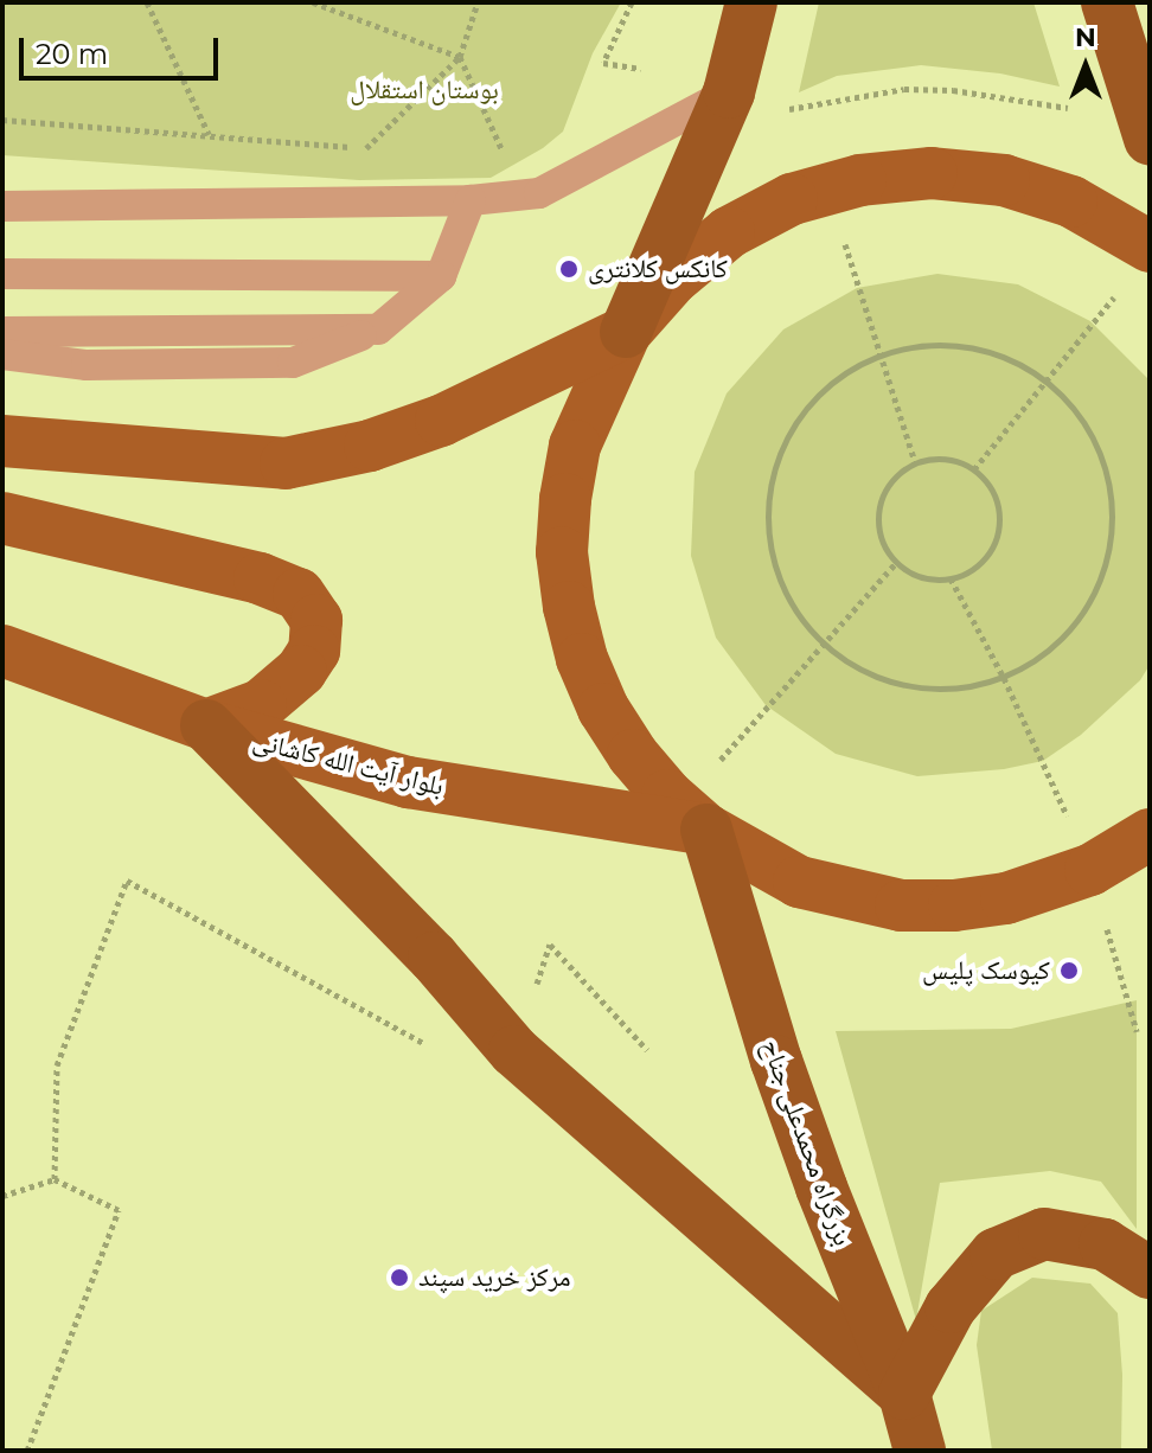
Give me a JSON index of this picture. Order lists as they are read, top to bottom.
{
  "streets": {
    "highway": ["بزرگراه محمدعلی جناح"],
    "main road": ["بلوار آیت الله کاشانی"]
  },
  "crossings": [
    ["بلوار آیت الله کاشانی", "بزرگراه محمدعلی جناح"]
  ],
  "parks": ["بوستان استقلال"],
  "places": ["کانکس کلانتری", "کیوسک پلیس", "مرکز خرید سپند"],
  "scale_bar": "20 m",
  "north": "top"
}
